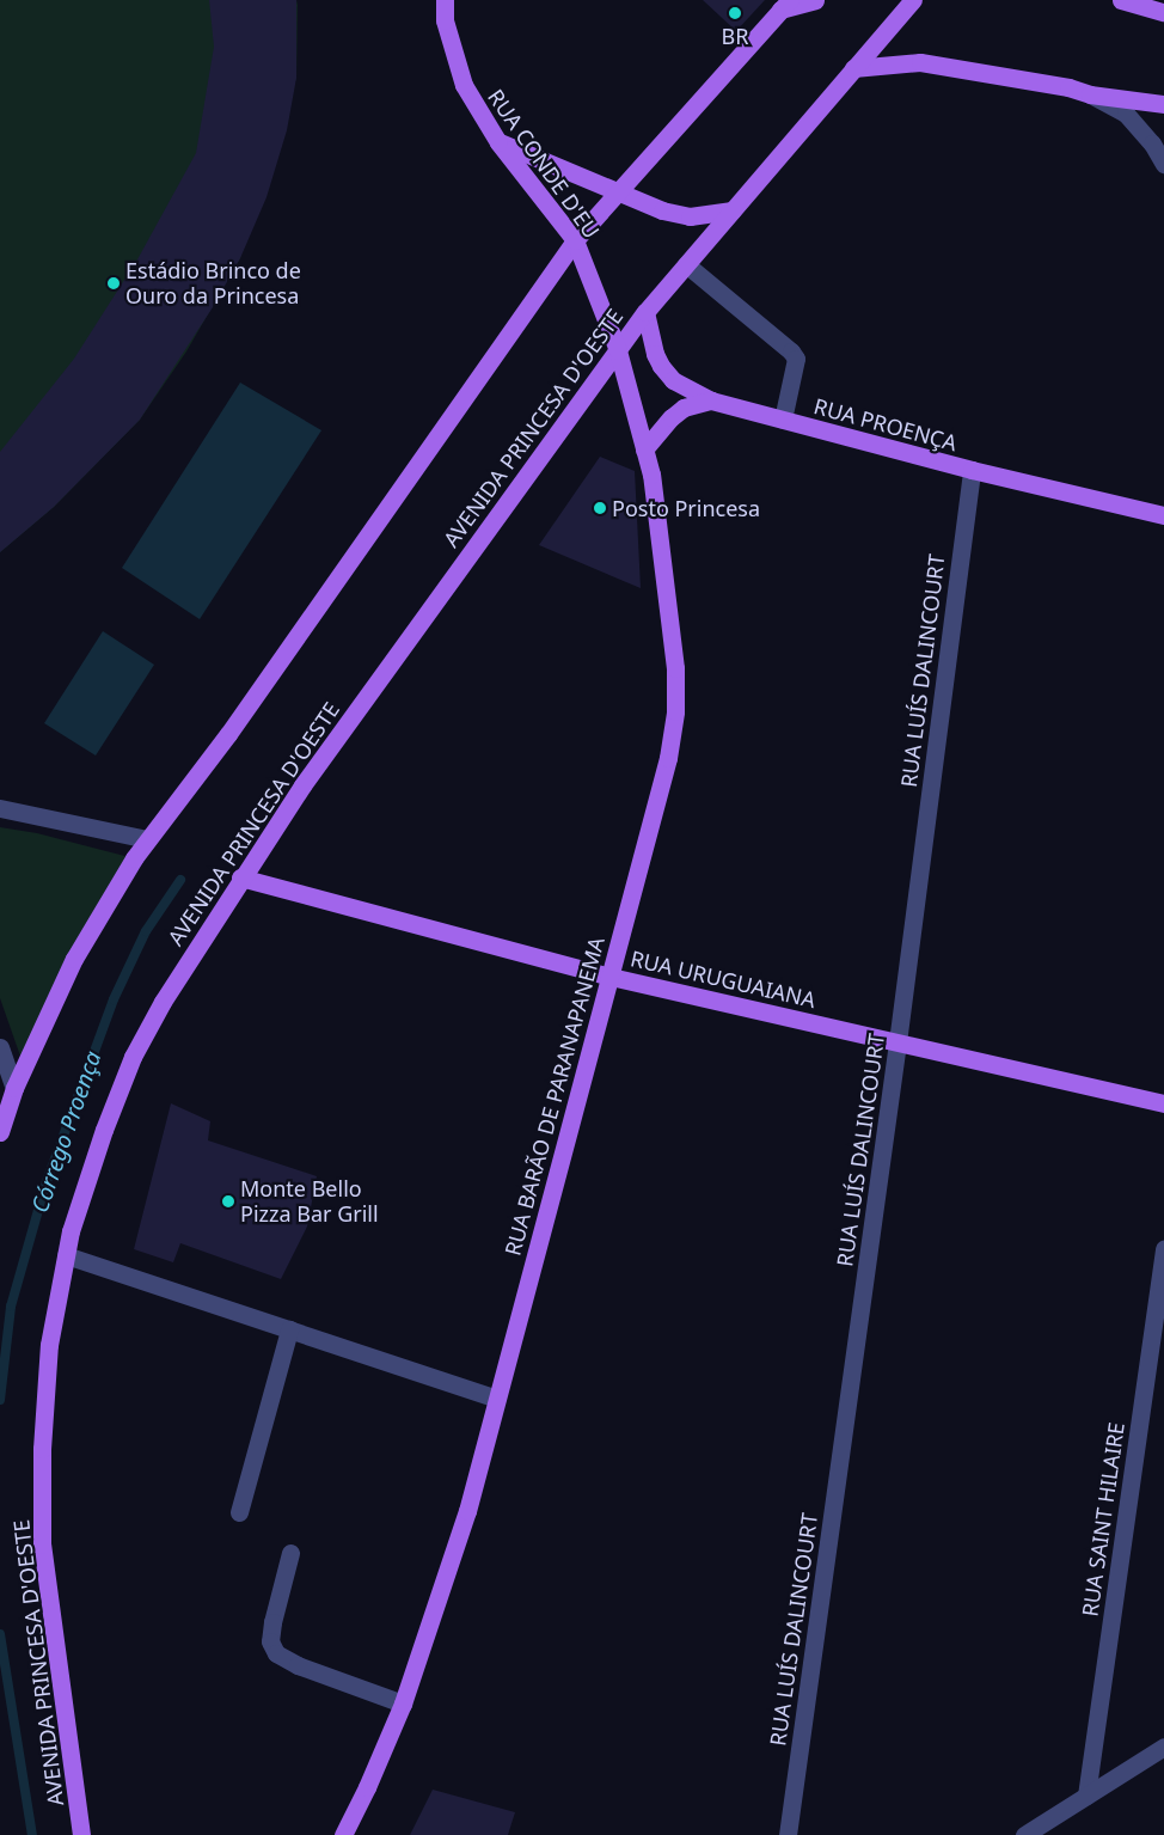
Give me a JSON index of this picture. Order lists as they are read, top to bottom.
{
  "streets": {
    "main road": [
      "RUA CONDE D'EU",
      "RUA PROENÇA",
      "AVENIDA PRINCESA D'OESTE",
      "RUA URUGUAIANA",
      "RUA BARÃO DE PARANAPANEMA"
    ],
    "street": ["RUA LUÍS DALINCOURT", "RUA SAINT HILAIRE"]
  },
  "crossings": [
    ["RUA CONDE D'EU", "AVENIDA PRINCESA D'OESTE"],
    ["RUA CONDE D'EU", "RUA BARÃO DE PARANAPANEMA"],
    ["RUA PROENÇA", "AVENIDA PRINCESA D'OESTE"],
    ["RUA PROENÇA", "RUA LUÍS DALINCOURT"],
    ["AVENIDA PRINCESA D'OESTE", "RUA URUGUAIANA"],
    ["AVENIDA PRINCESA D'OESTE", "RUA BARÃO DE PARANAPANEMA"],
    ["RUA LUÍS DALINCOURT", "RUA URUGUAIANA"],
    ["RUA URUGUAIANA", "RUA BARÃO DE PARANAPANEMA"]
  ],
  "water": ["Córrego Proença"],
  "places": [
    "BR",
    "Estádio Brinco de Ouro da Princesa",
    "Posto Princesa",
    "Monte Bello Pizza Bar Grill"
  ]
}
